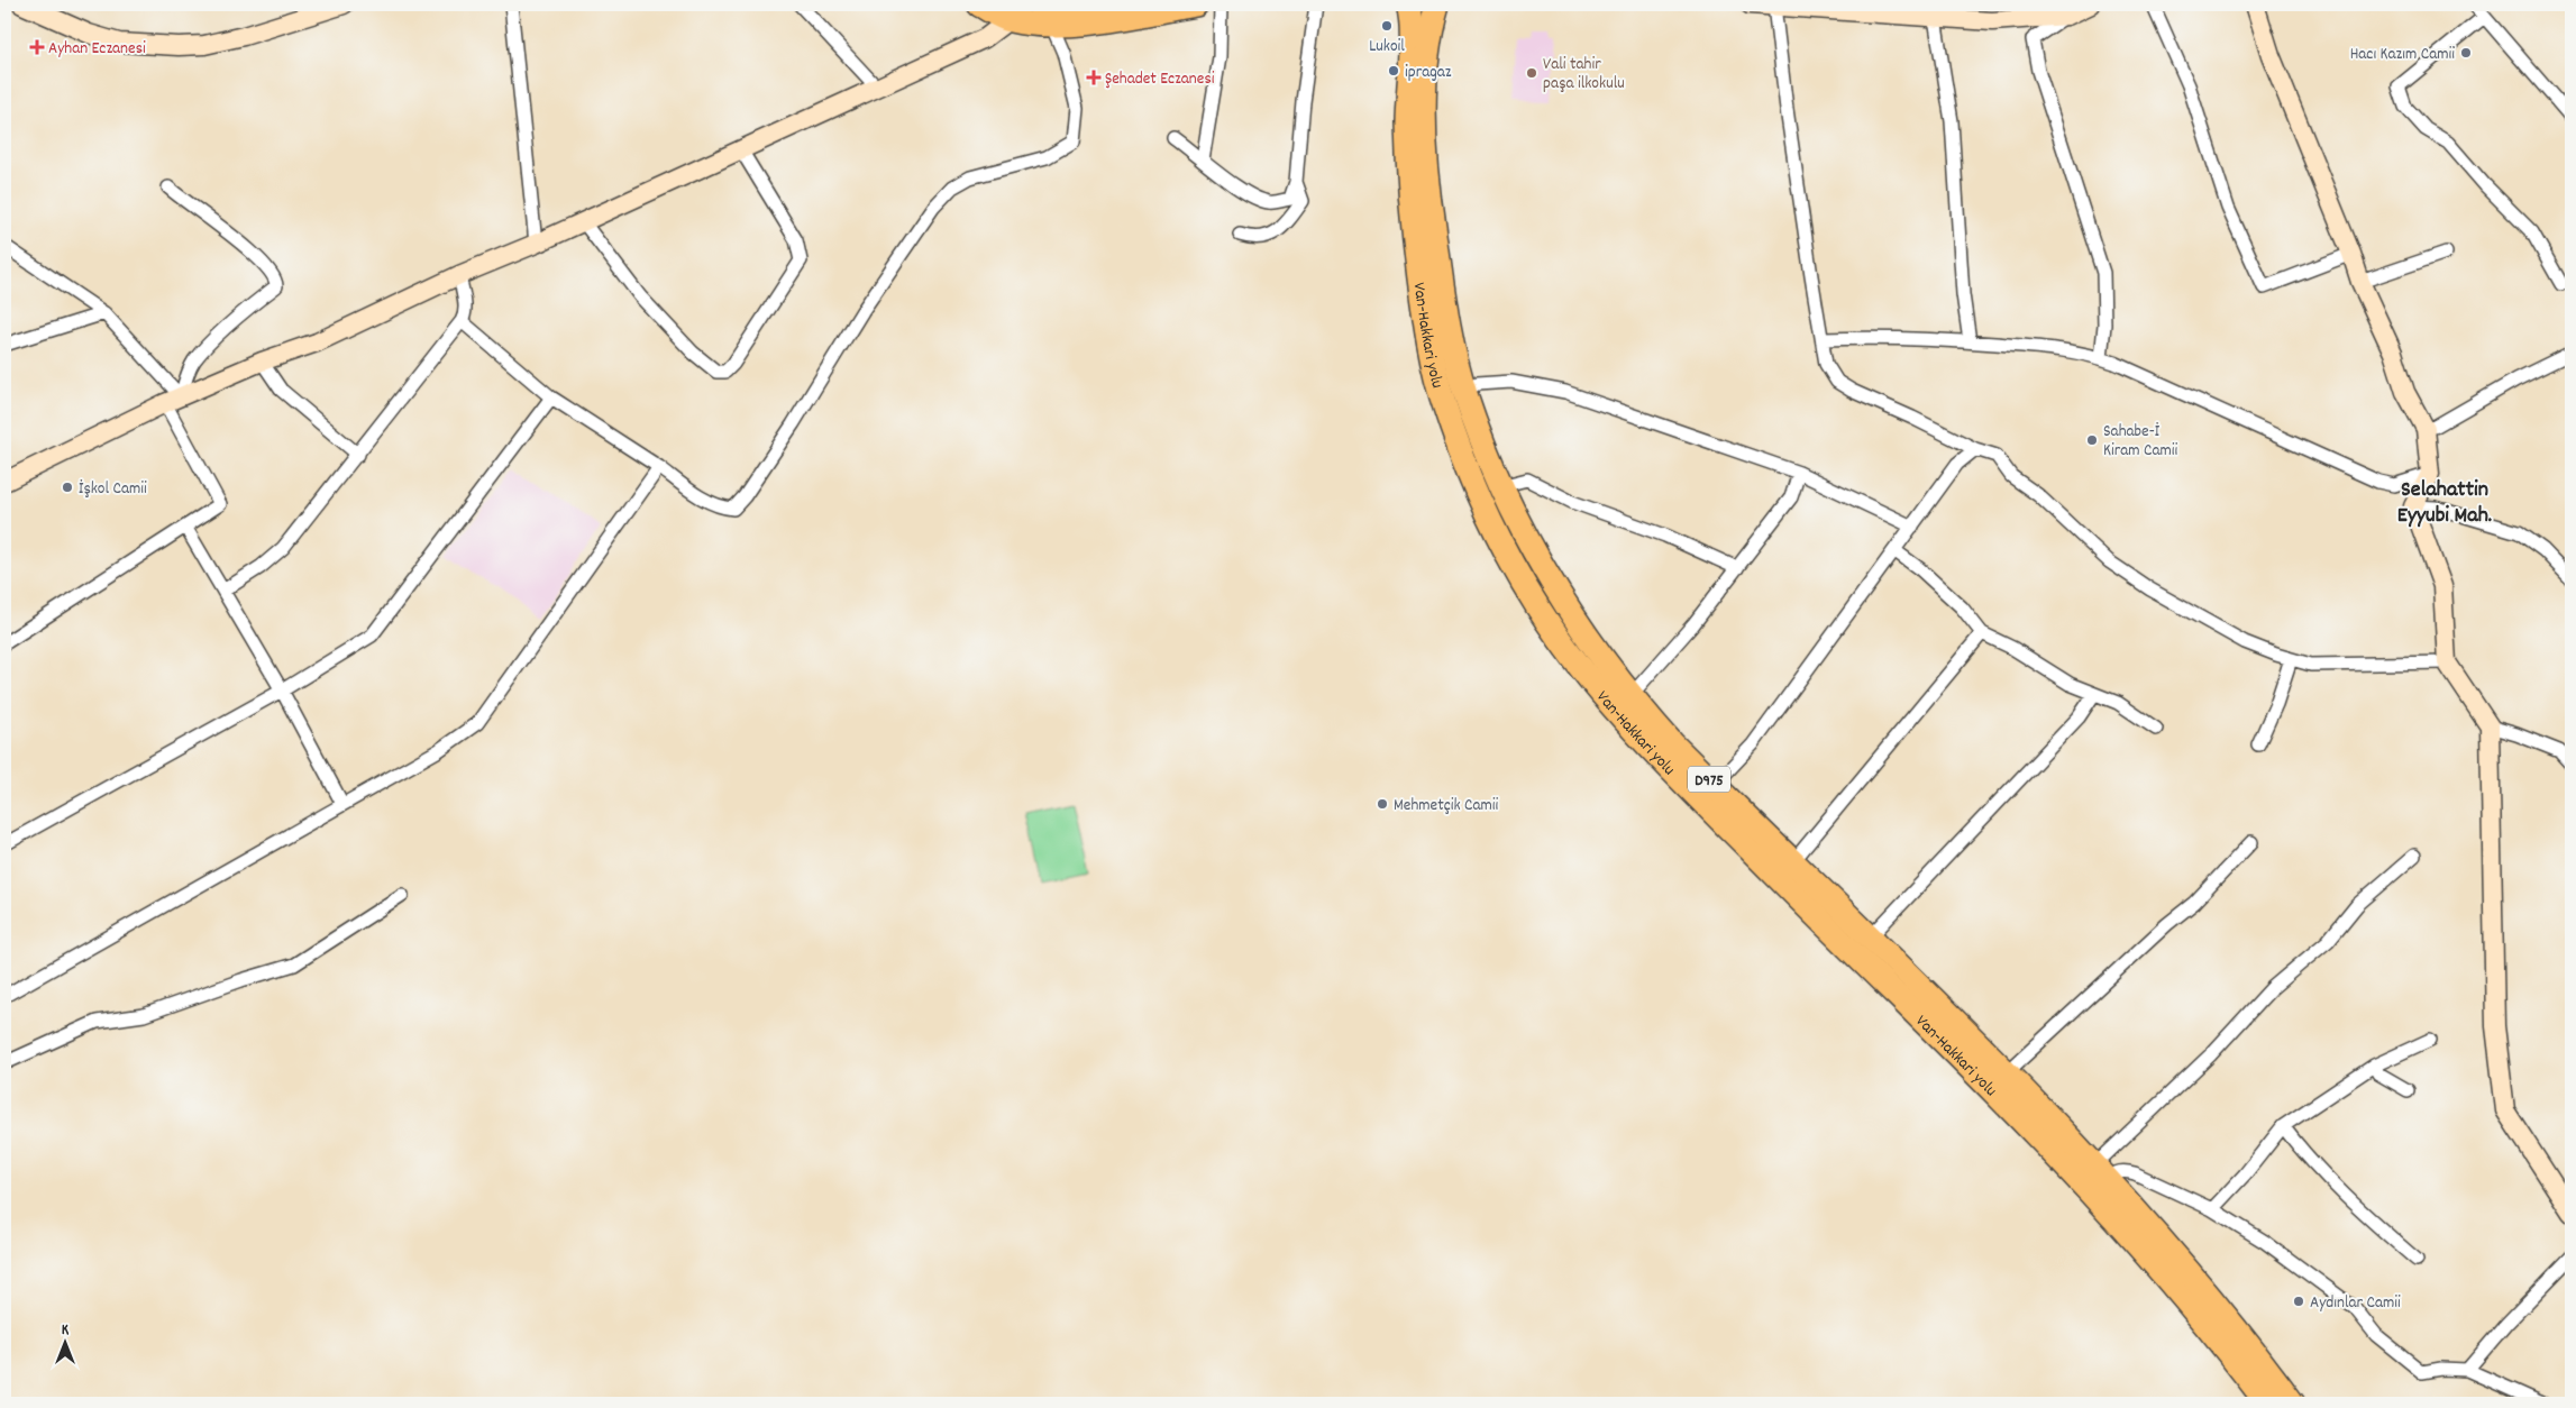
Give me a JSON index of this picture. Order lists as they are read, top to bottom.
{
  "streets": {
    "highway": ["Van-Hakkari yolu", "D975"]
  },
  "crossings": [
    ["Van-Hakkari yolu", "D975"]
  ],
  "districts": ["Selahattin Eyyubi Mah."],
  "places": {
    "other": [
      "Lukoil",
      "Hacı Kazım Camii",
      "ipragaz",
      "Vali tahir paşa ilkokulu",
      "Sahabe-İ Kiram Camii",
      "İşkol Camii",
      "Mehmetçik Camii",
      "Aydınlar Camii"
    ],
    "health": ["Ayhan Eczanesi", "Şehadet Eczanesi"]
  },
  "north": "top"
}
